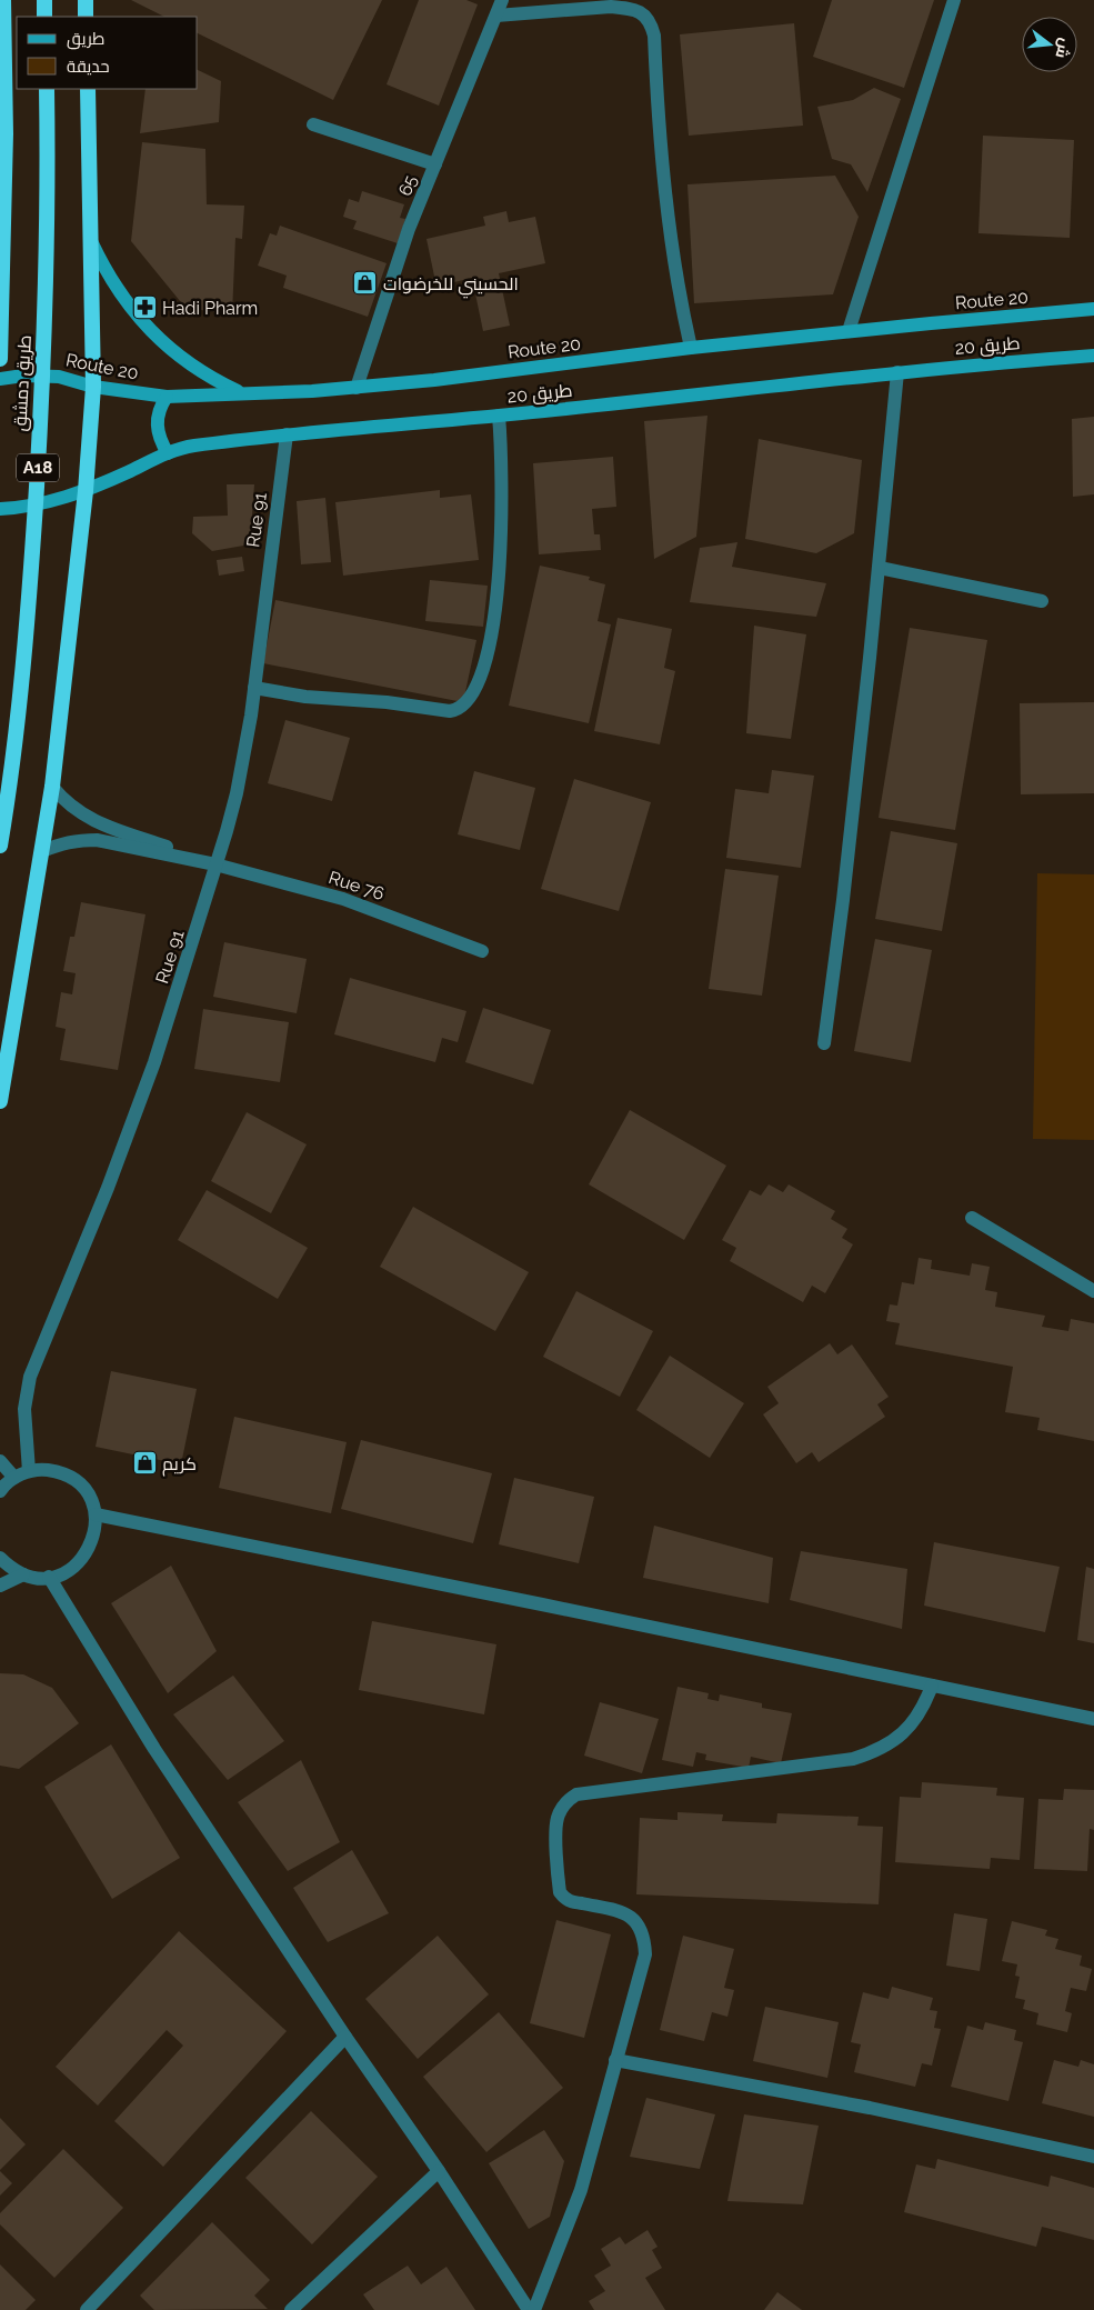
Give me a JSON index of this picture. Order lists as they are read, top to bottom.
{
  "streets": {
    "highway": ["طريق دمشق", "A18"],
    "main road": ["Route 20", "طريق 20"],
    "street": ["65", "Rue 91", "Rue 76"]
  },
  "crossings": [
    ["65", "Route 20"],
    ["طريق 20", "Rue 91"],
    ["Rue 91", "Rue 76"]
  ],
  "places": {
    "shop": ["الحسيني للخرضوات", "كريم"],
    "pharmacy": ["Hadi Pharm"]
  },
  "legend": ["طريق", "حديقة"],
  "north": "right"
}
